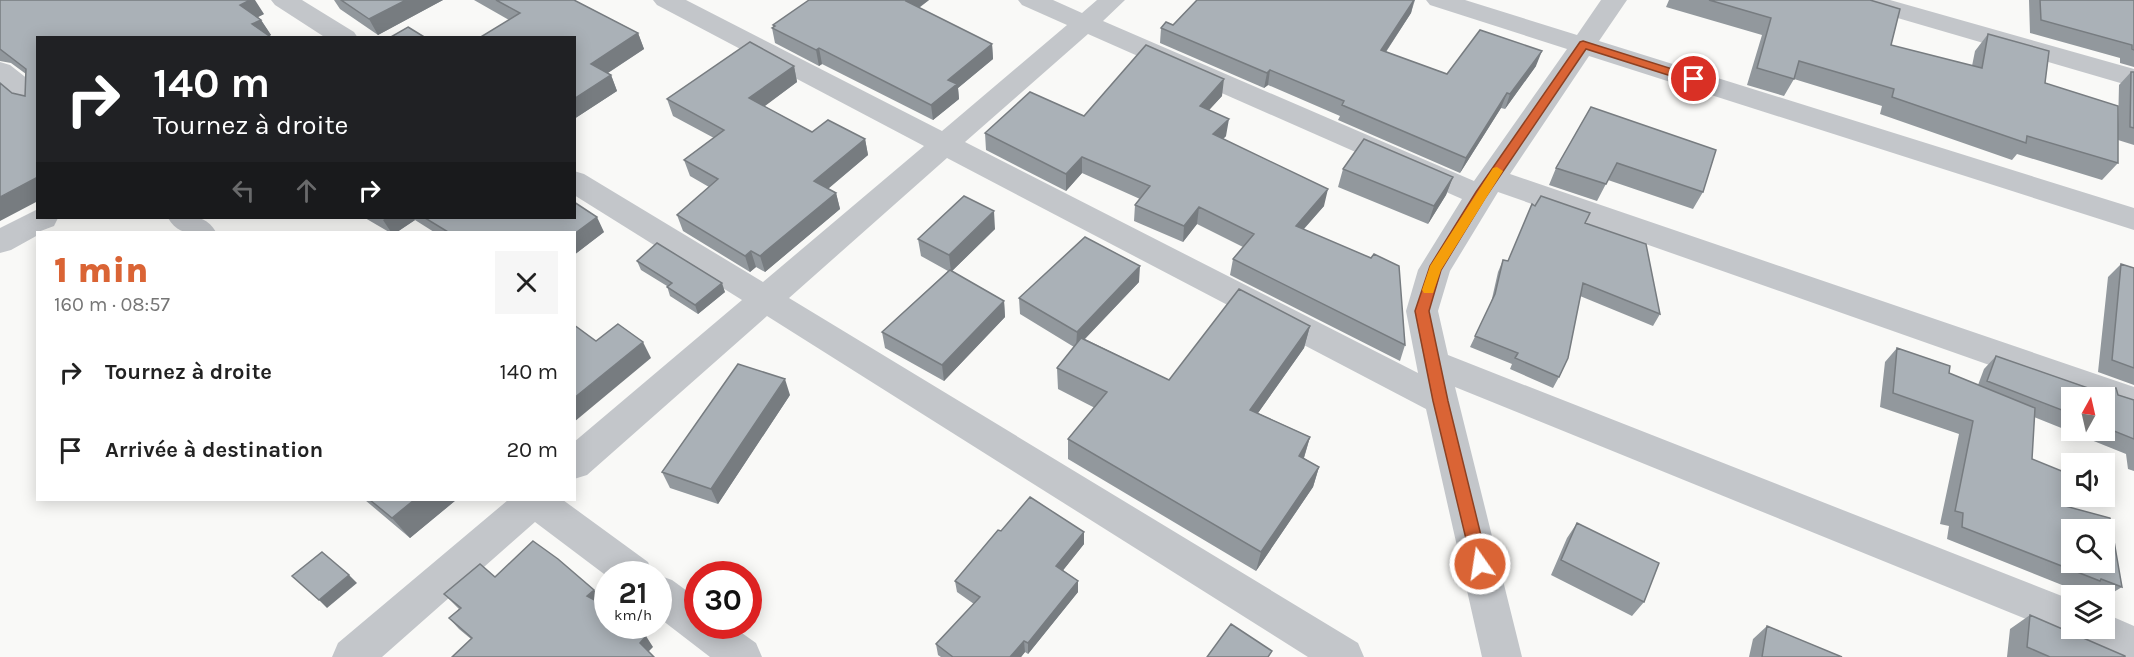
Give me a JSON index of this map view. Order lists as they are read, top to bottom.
{
  "north": "top",
  "page": {
    "turn": ["140 m", "Tournez à droite"],
    "heading": ["1 min", "160 m · 08:57"],
    "list": [
      {
        "name": "Tournez à droite",
        "value": "140 m"
      },
      {
        "name": "Arrivée à destination",
        "value": "20 m"
      }
    ],
    "speed": "21 km/h",
    "limit": "30"
  }
}
